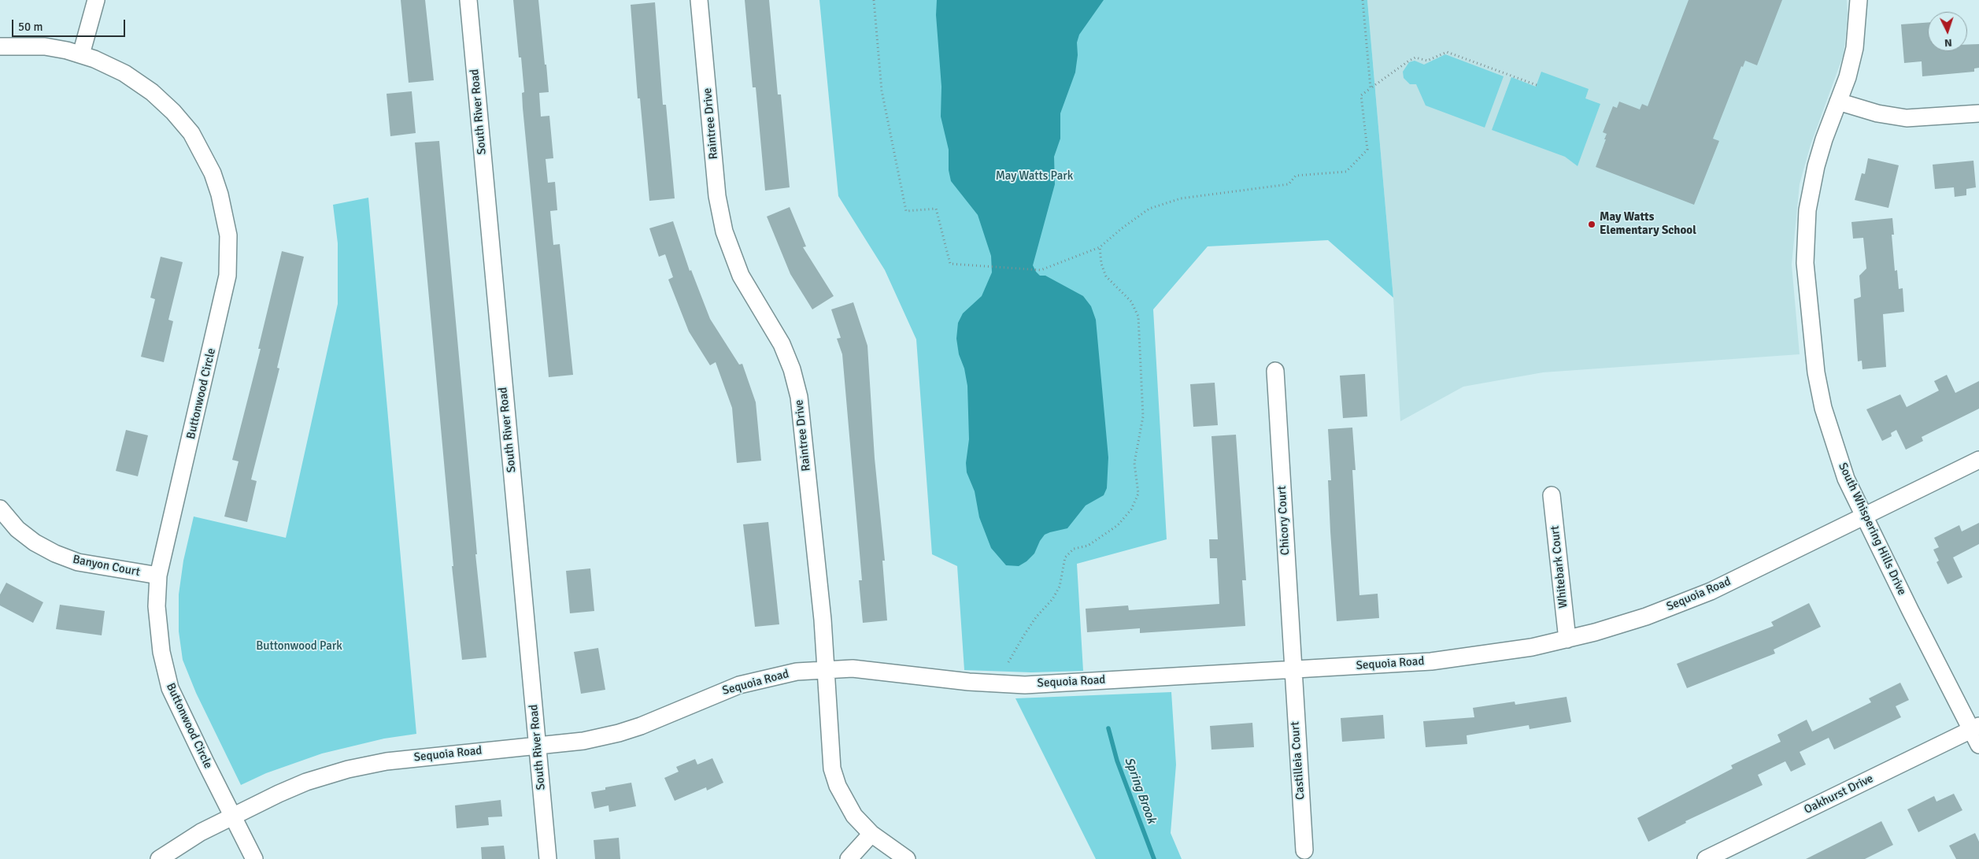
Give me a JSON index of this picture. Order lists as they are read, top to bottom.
{
  "streets": {
    "street": [
      "South River Road",
      "Raintree Drive",
      "Buttonwood Circle",
      "Chicory Court",
      "South Whispering Hills Drive",
      "Banyon Court",
      "Whitebark Court",
      "Sequoia Road",
      "Castilleia Court",
      "Oakhurst Drive"
    ]
  },
  "crossings": [
    ["South River Road", "Sequoia Road"],
    ["Raintree Drive", "Sequoia Road"],
    ["Buttonwood Circle", "Banyon Court"],
    ["Buttonwood Circle", "Sequoia Road"],
    ["Chicory Court", "Sequoia Road"],
    ["Chicory Court", "Castilleia Court"],
    ["South Whispering Hills Drive", "Sequoia Road"],
    ["South Whispering Hills Drive", "Oakhurst Drive"],
    ["Whitebark Court", "Sequoia Road"],
    ["Sequoia Road", "Castilleia Court"]
  ],
  "water": ["Spring Brook"],
  "parks": ["May Watts Park", "Buttonwood Park"],
  "places": ["May Watts Elementary School"],
  "scale_bar": "50 m",
  "north": "bottom"
}
